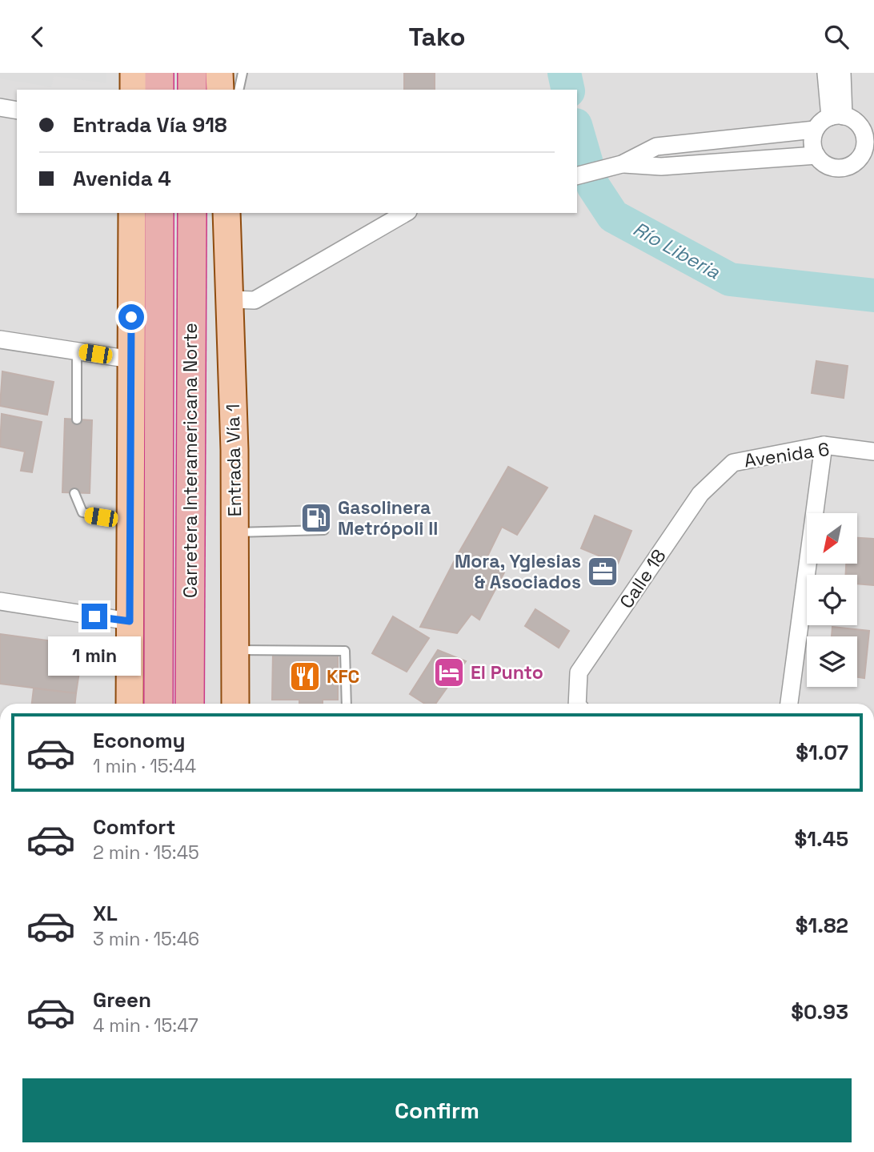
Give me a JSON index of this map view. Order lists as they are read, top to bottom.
{
  "streets": {
    "highway": ["Carretera Interamericana Norte"],
    "main road": ["Entrada Vía 1"],
    "street": ["Avenida 6", "Calle 18"]
  },
  "crossings": [
    ["Avenida 6", "Calle 18"]
  ],
  "water": ["Río Liberia"],
  "places": {
    "fuel station": ["Gasolinera Metrópoli II"],
    "office": ["Mora, Yglesias & Asociados"],
    "hotel": ["El Punto"],
    "restaurant": ["KFC"]
  },
  "north": "bottom left",
  "page": {
    "header": "Tako",
    "banner": ["Entrada Vía 918", "Avenida 4"],
    "bubble": "1 min",
    "list": [
      {
        "name": "Economy",
        "note": "1 min · 15:44",
        "value": "$1.07"
      },
      {
        "name": "Comfort",
        "note": "2 min · 15:45",
        "value": "$1.45"
      },
      {
        "name": "XL",
        "note": "3 min · 15:46",
        "value": "$1.82"
      },
      {
        "name": "Green",
        "note": "4 min · 15:47",
        "value": "$0.93"
      }
    ],
    "buttons": "Confirm"
  }
}
